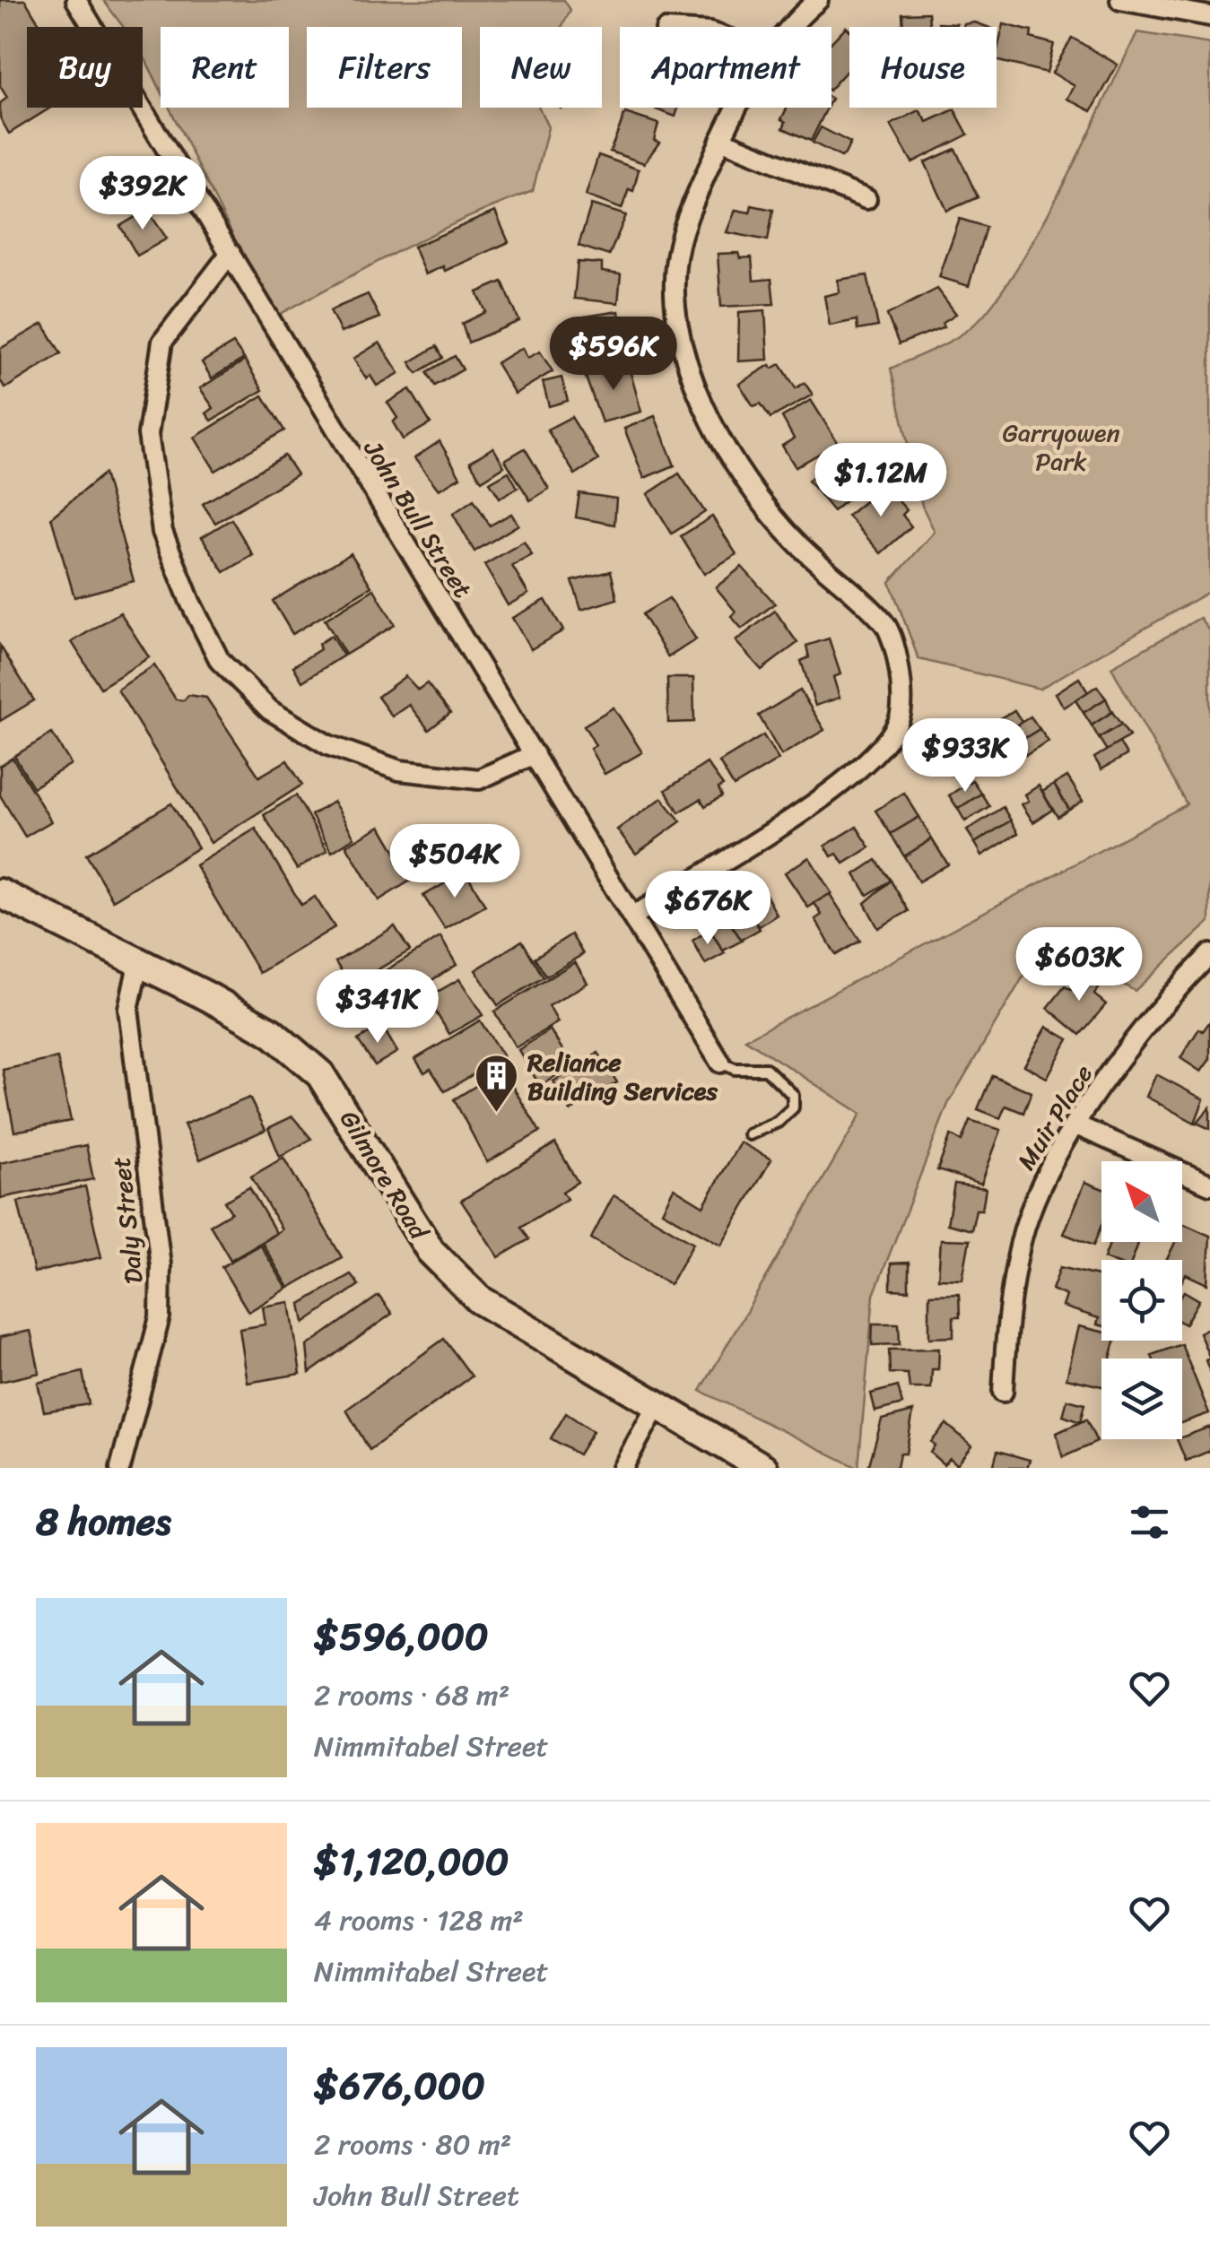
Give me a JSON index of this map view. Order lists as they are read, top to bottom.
{
  "streets": {
    "street": [
      "John Bull Street",
      "Muir Place",
      "Gilmore Road",
      "Daly Street"
    ]
  },
  "crossings": [
    ["Gilmore Road", "Daly Street"]
  ],
  "parks": ["Garryowen Park"],
  "places": {
    "building": ["Reliance Building Services"]
  },
  "north": "top left",
  "page": {
    "chip": [
      "Buy",
      "Rent",
      "Filters",
      "New",
      "Apartment",
      "House"
    ],
    "price": [
      "$392K",
      "$596K",
      "$1.12M",
      "$933K",
      "$504K",
      "$676K",
      "$603K",
      "$341K"
    ],
    "heading": "8 homes",
    "list": [
      {
        "name": "$596,000",
        "note": "2 rooms · 68 m² · Nimmitabel Street"
      },
      {
        "name": "$1,120,000",
        "note": "4 rooms · 128 m² · Nimmitabel Street"
      },
      {
        "name": "$676,000",
        "note": "2 rooms · 80 m² · John Bull Street"
      }
    ]
  }
}
